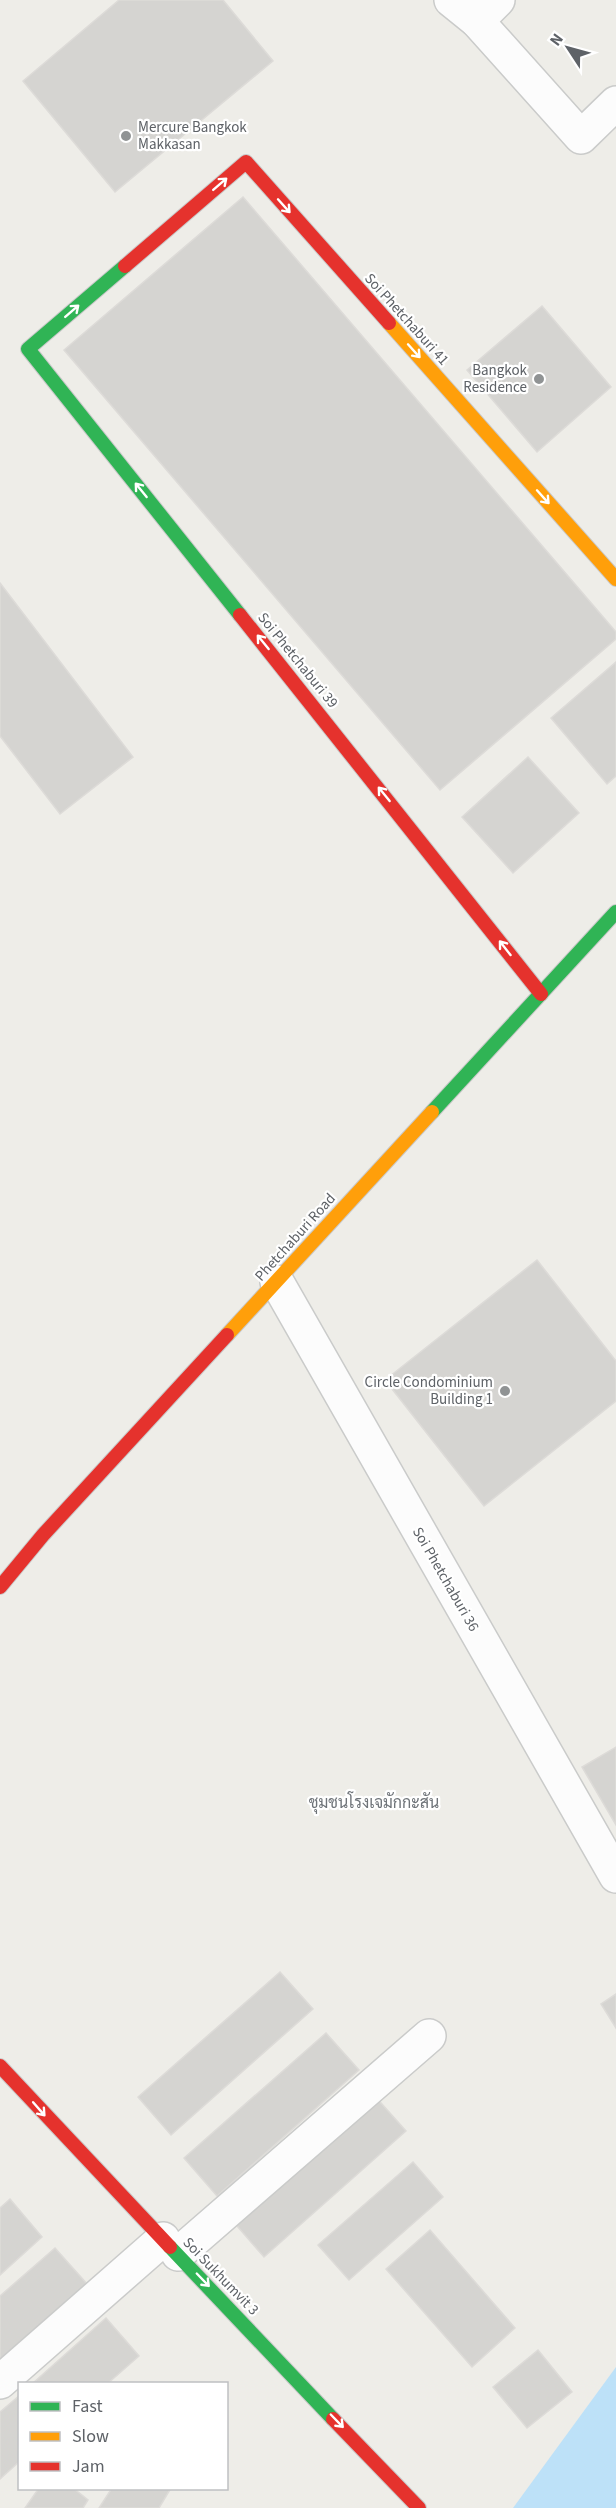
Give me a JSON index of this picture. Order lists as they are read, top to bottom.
{
  "streets": {
    "street": [
      "Soi Phetchaburi 41",
      "Soi Phetchaburi 39",
      "Phetchaburi Road",
      "Soi Phetchaburi 36",
      "Soi Sukhumvit 3"
    ]
  },
  "crossings": [
    ["Soi Phetchaburi 41", "Soi Phetchaburi 39"],
    ["Soi Phetchaburi 39", "Phetchaburi Road"],
    ["Phetchaburi Road", "Soi Phetchaburi 36"]
  ],
  "one_way": ["Soi Phetchaburi 41", "Soi Sukhumvit 3"],
  "districts": ["ชุมชนโรงเจมักกะสัน"],
  "places": ["Mercure Bangkok Makkasan", "Bangkok Residence", "Circle Condominium Building 1"],
  "legend": ["Fast", "Slow", "Jam"],
  "north": "top left"
}
